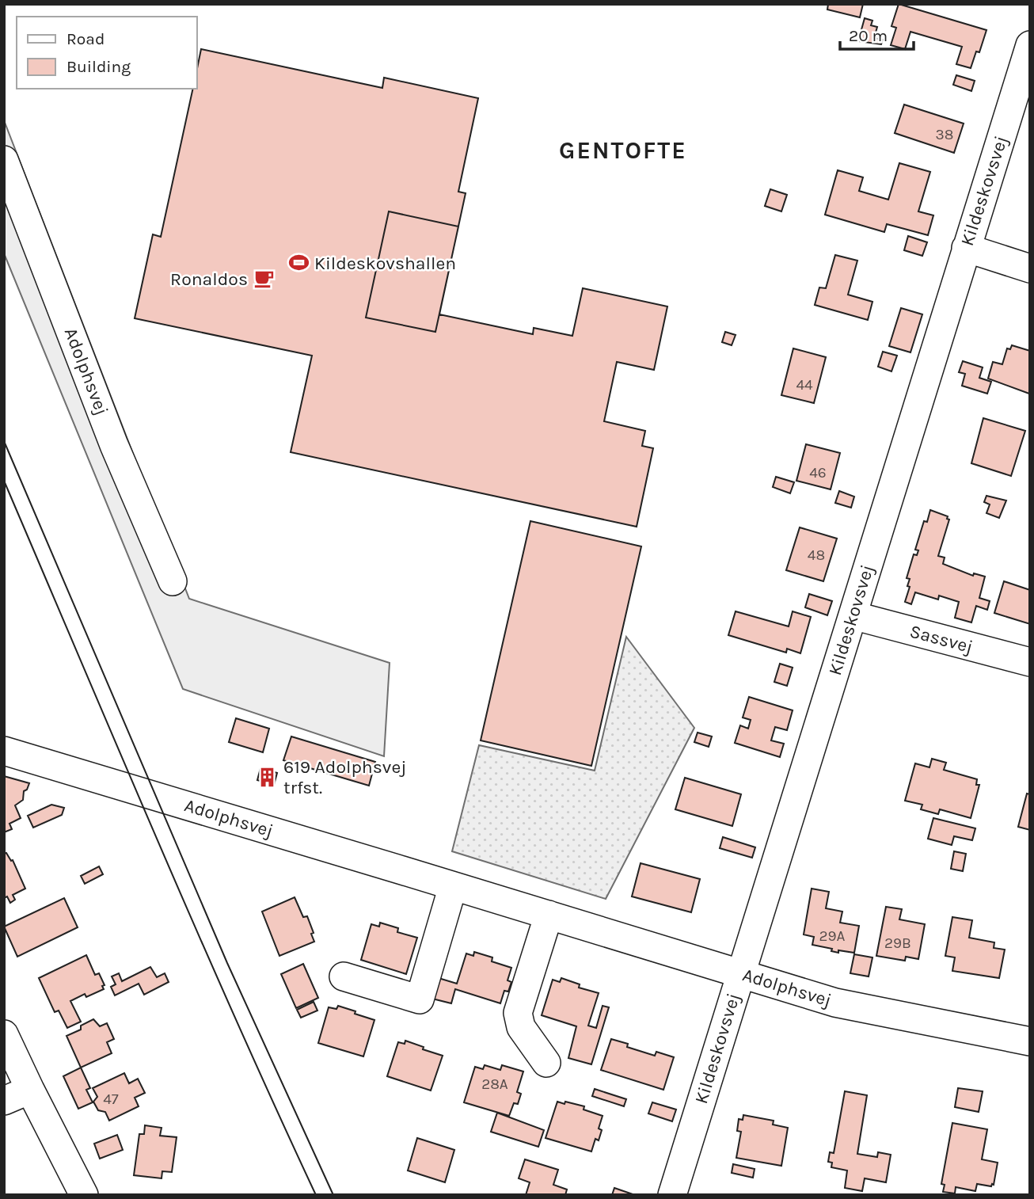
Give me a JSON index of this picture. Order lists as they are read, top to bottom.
{
  "streets": {
    "street": ["Kildeskovsvej", "Adolphsvej", "Sassvej"]
  },
  "crossings": [
    ["Kildeskovsvej", "Adolphsvej"],
    ["Kildeskovsvej", "Sassvej"]
  ],
  "districts": ["GENTOFTE"],
  "places": {
    "sports": ["Kildeskovshallen"],
    "cafe": ["Ronaldos"],
    "building": ["619 Adolphsvej trfst."]
  },
  "house_numbers": [
    "38",
    "44",
    "46",
    "48",
    "29A",
    "29B",
    "28A",
    "47"
  ],
  "legend": ["Road", "Building"],
  "scale_bar": "20 m"
}
